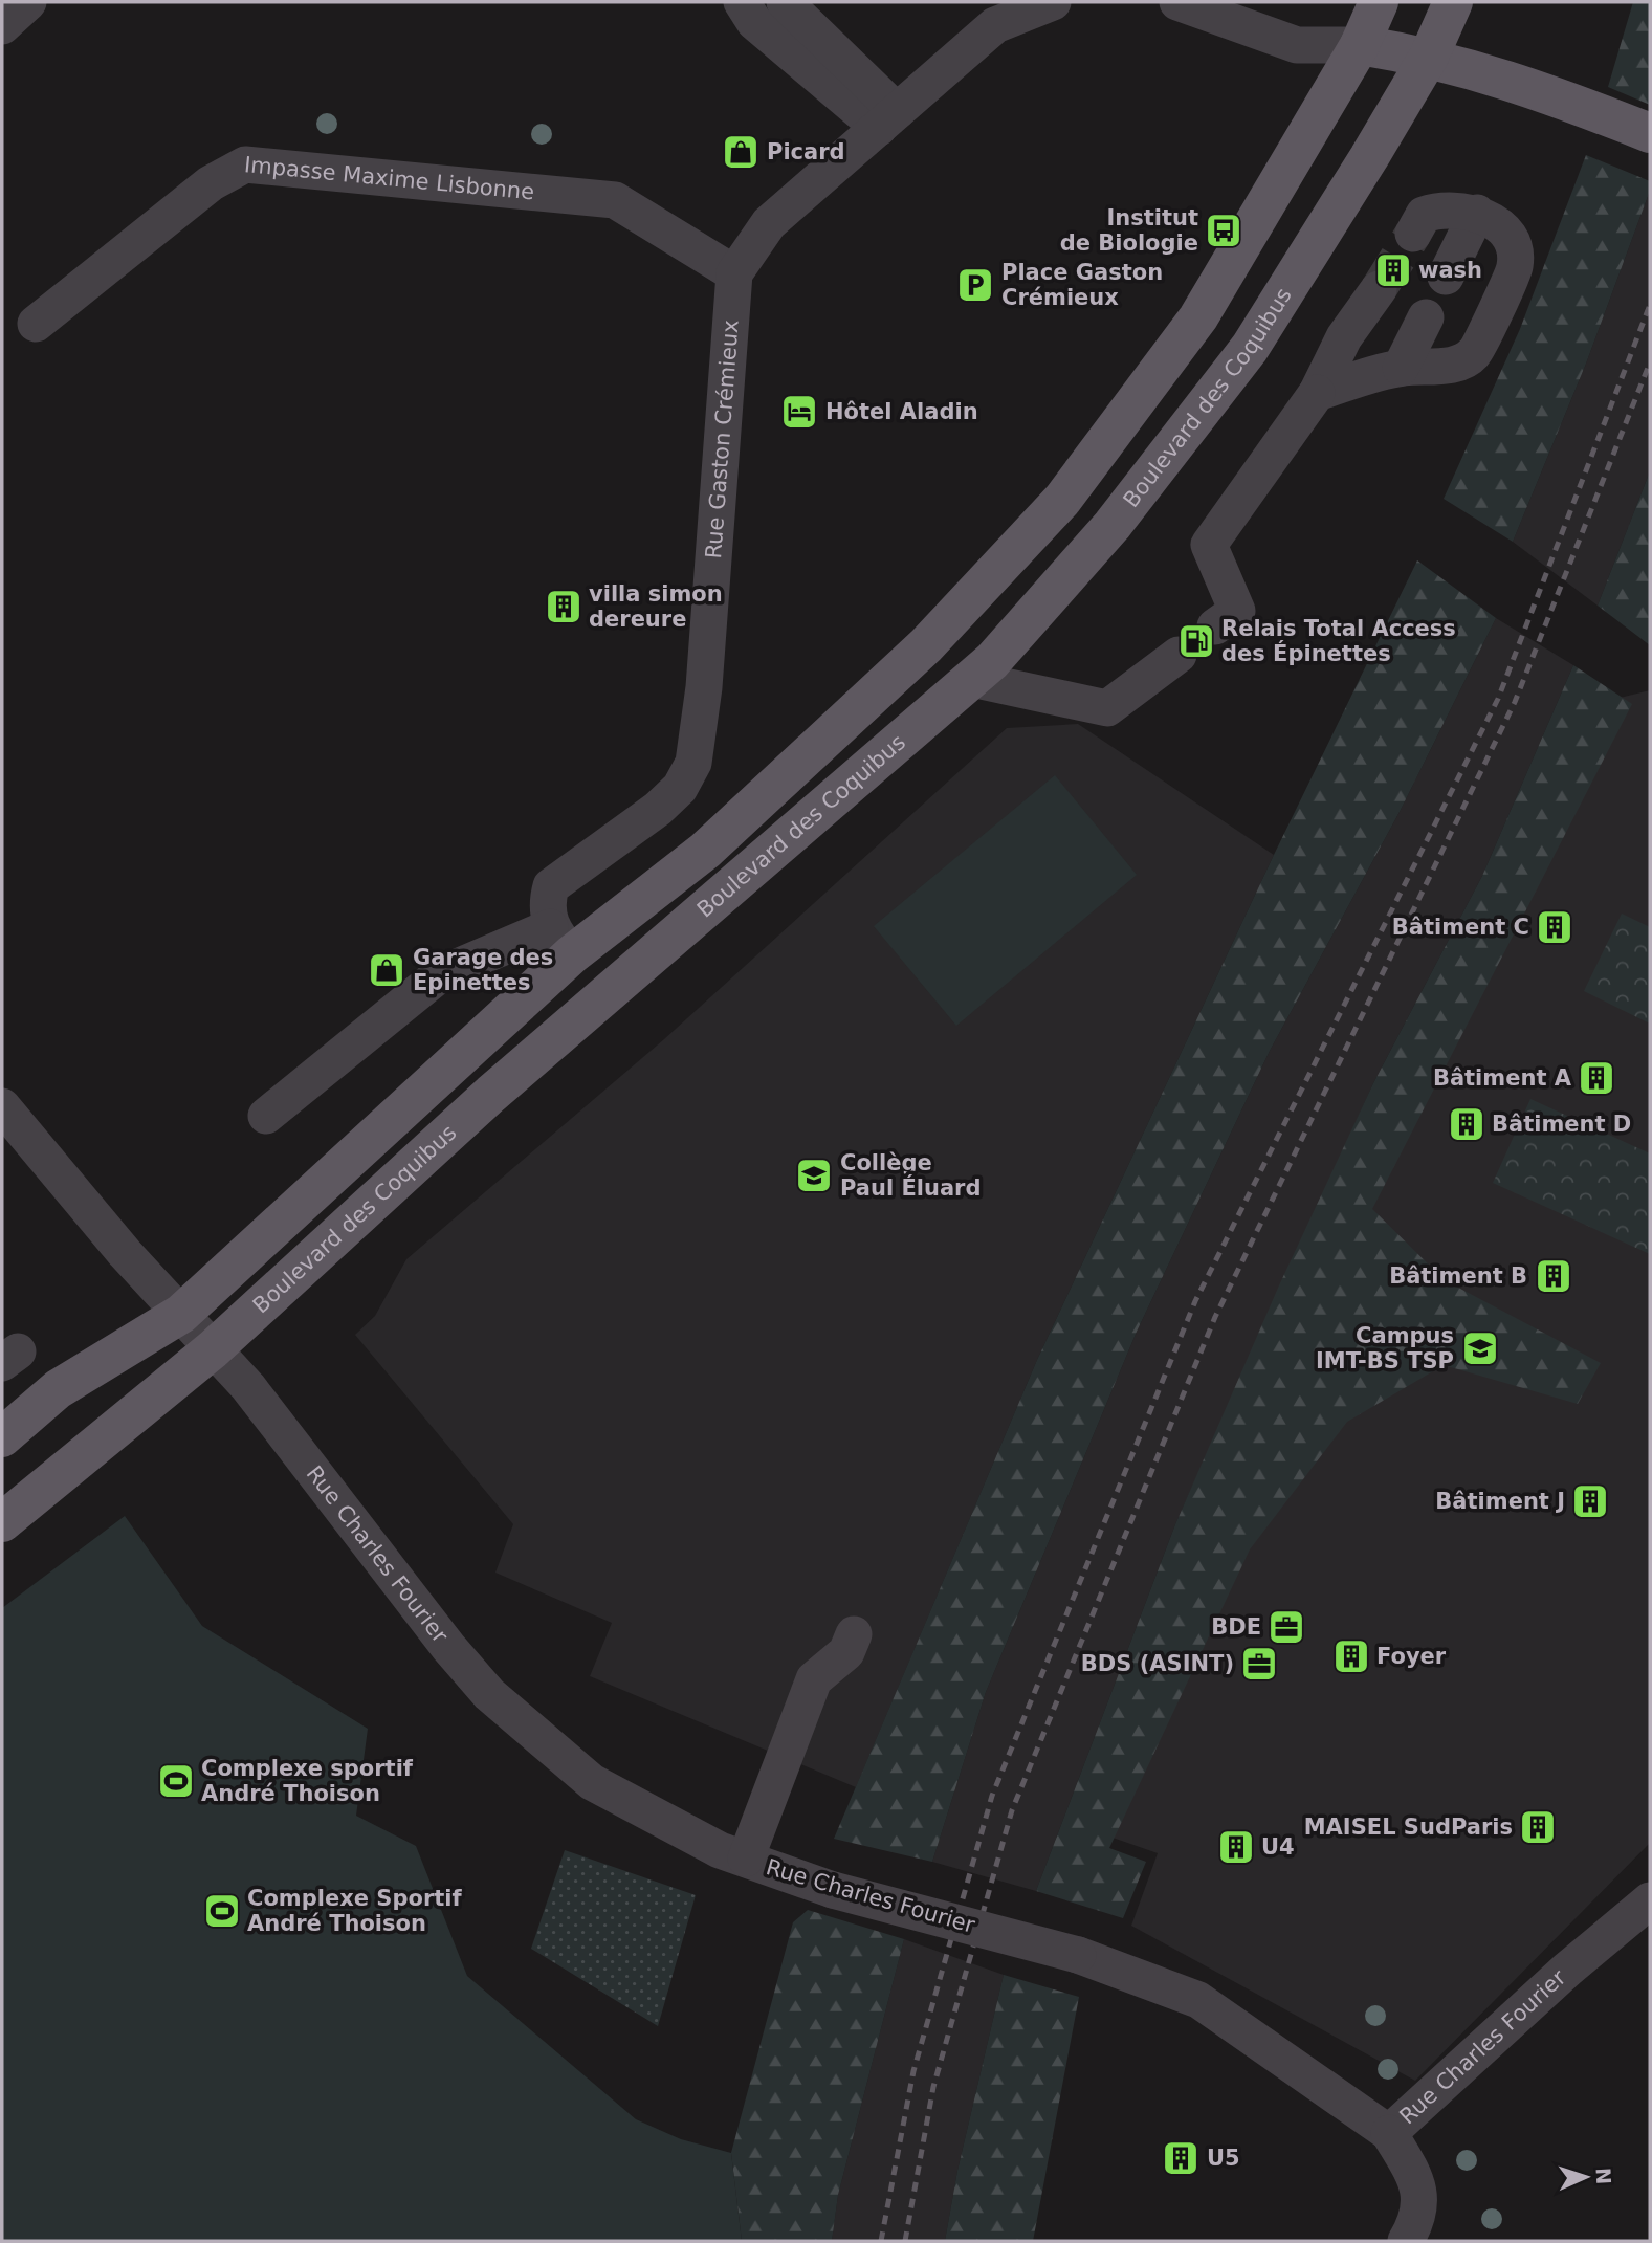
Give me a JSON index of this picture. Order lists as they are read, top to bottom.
{
  "streets": {
    "main road": ["Boulevard des Coquibus"],
    "street": ["Impasse Maxime Lisbonne", "Rue Gaston Crémieux", "Rue Charles Fourier"]
  },
  "crossings": [
    ["Impasse Maxime Lisbonne", "Rue Gaston Crémieux"],
    ["Boulevard des Coquibus", "Rue Gaston Crémieux"],
    ["Boulevard des Coquibus", "Rue Charles Fourier"]
  ],
  "places": {
    "shop": ["Picard", "Garage des Epinettes"],
    "bus stop": ["Institut de Biologie"],
    "building": [
      "wash",
      "villa simon dereure",
      "Bâtiment C",
      "Bâtiment A",
      "Bâtiment D",
      "Bâtiment B",
      "Bâtiment J",
      "Foyer",
      "MAISEL SudParis",
      "U4",
      "U5"
    ],
    "parking": ["Place Gaston Crémieux"],
    "hotel": ["Hôtel Aladin"],
    "fuel station": ["Relais Total Access des Épinettes"],
    "school or university": ["Collège Paul Éluard", "Campus IMT-BS TSP"],
    "office": ["BDE", "BDS (ASINT)"],
    "sports": ["Complexe sportif André Thoison", "Complexe Sportif André Thoison"]
  },
  "north": "right"
}
